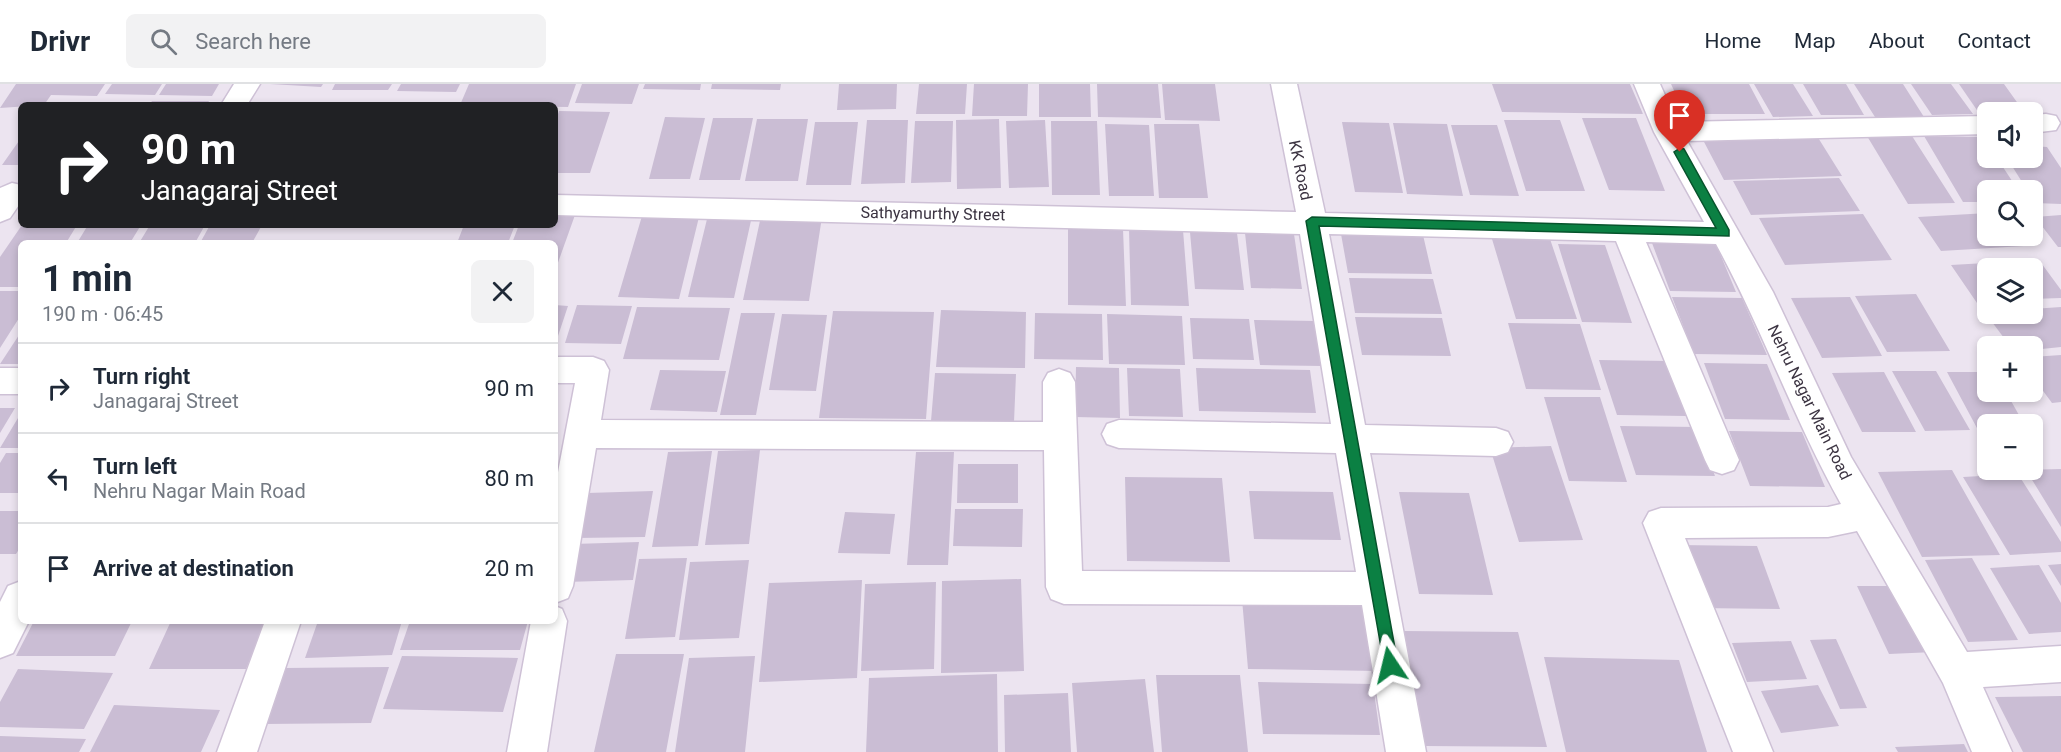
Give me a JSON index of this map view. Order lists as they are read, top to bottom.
{
  "streets": {
    "street": ["KK Road", "Sathyamurthy Street", "Nehru Nagar Main Road"]
  },
  "crossings": [
    ["KK Road", "Sathyamurthy Street"],
    ["Sathyamurthy Street", "Nehru Nagar Main Road"]
  ],
  "page": {
    "header": "Drivr",
    "search": "Search here",
    "nav": [
      "Home",
      "Map",
      "About",
      "Contact"
    ],
    "map_buttons": ["+", "−"],
    "turn": ["90 m", "Janagaraj Street"],
    "heading": ["1 min", "190 m · 06:45"],
    "list": [
      {
        "name": "Turn right",
        "note": "Janagaraj Street",
        "value": "90 m"
      },
      {
        "name": "Turn left",
        "note": "Nehru Nagar Main Road",
        "value": "80 m"
      },
      {
        "name": "Arrive at destination",
        "value": "20 m"
      }
    ]
  }
}
